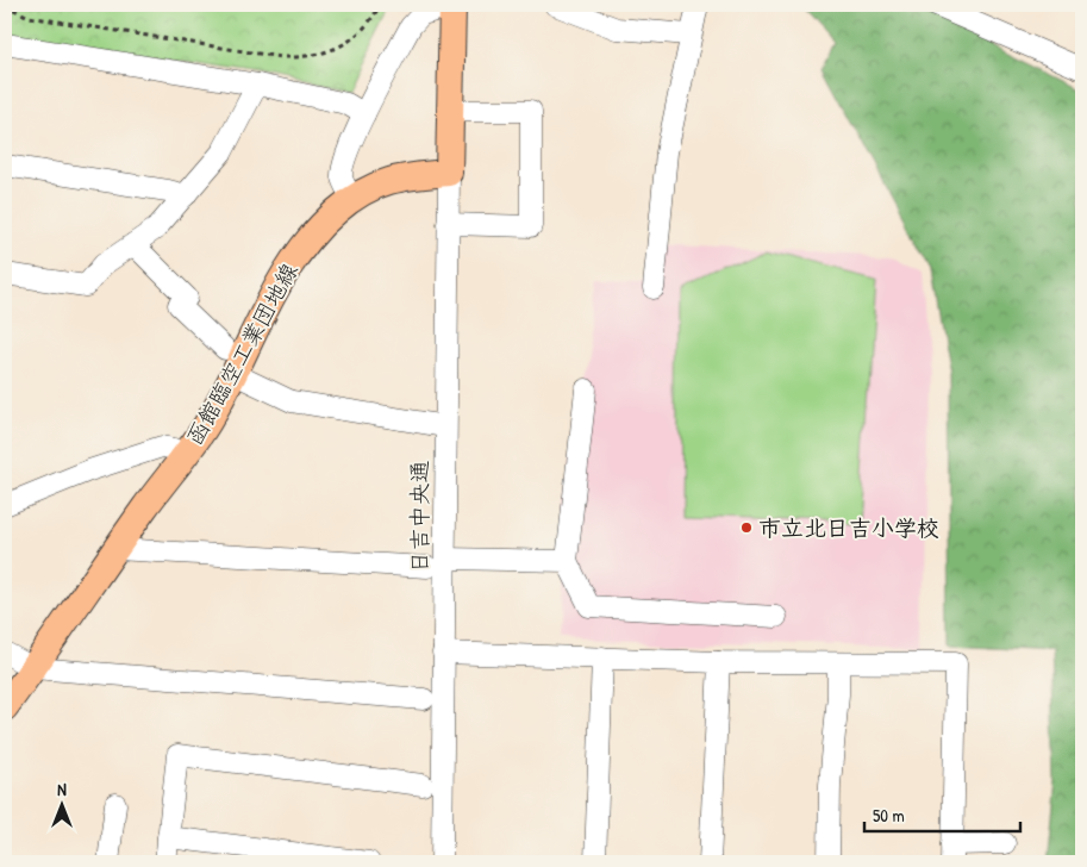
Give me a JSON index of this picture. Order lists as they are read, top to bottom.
{
  "streets": {
    "main road": ["函館臨空工業団地線"],
    "street": ["日吉中央通"]
  },
  "crossings": [
    ["函館臨空工業団地線", "日吉中央通"]
  ],
  "places": ["市立北日吉小学校"],
  "scale_bar": "50 m",
  "north": "top"
}
